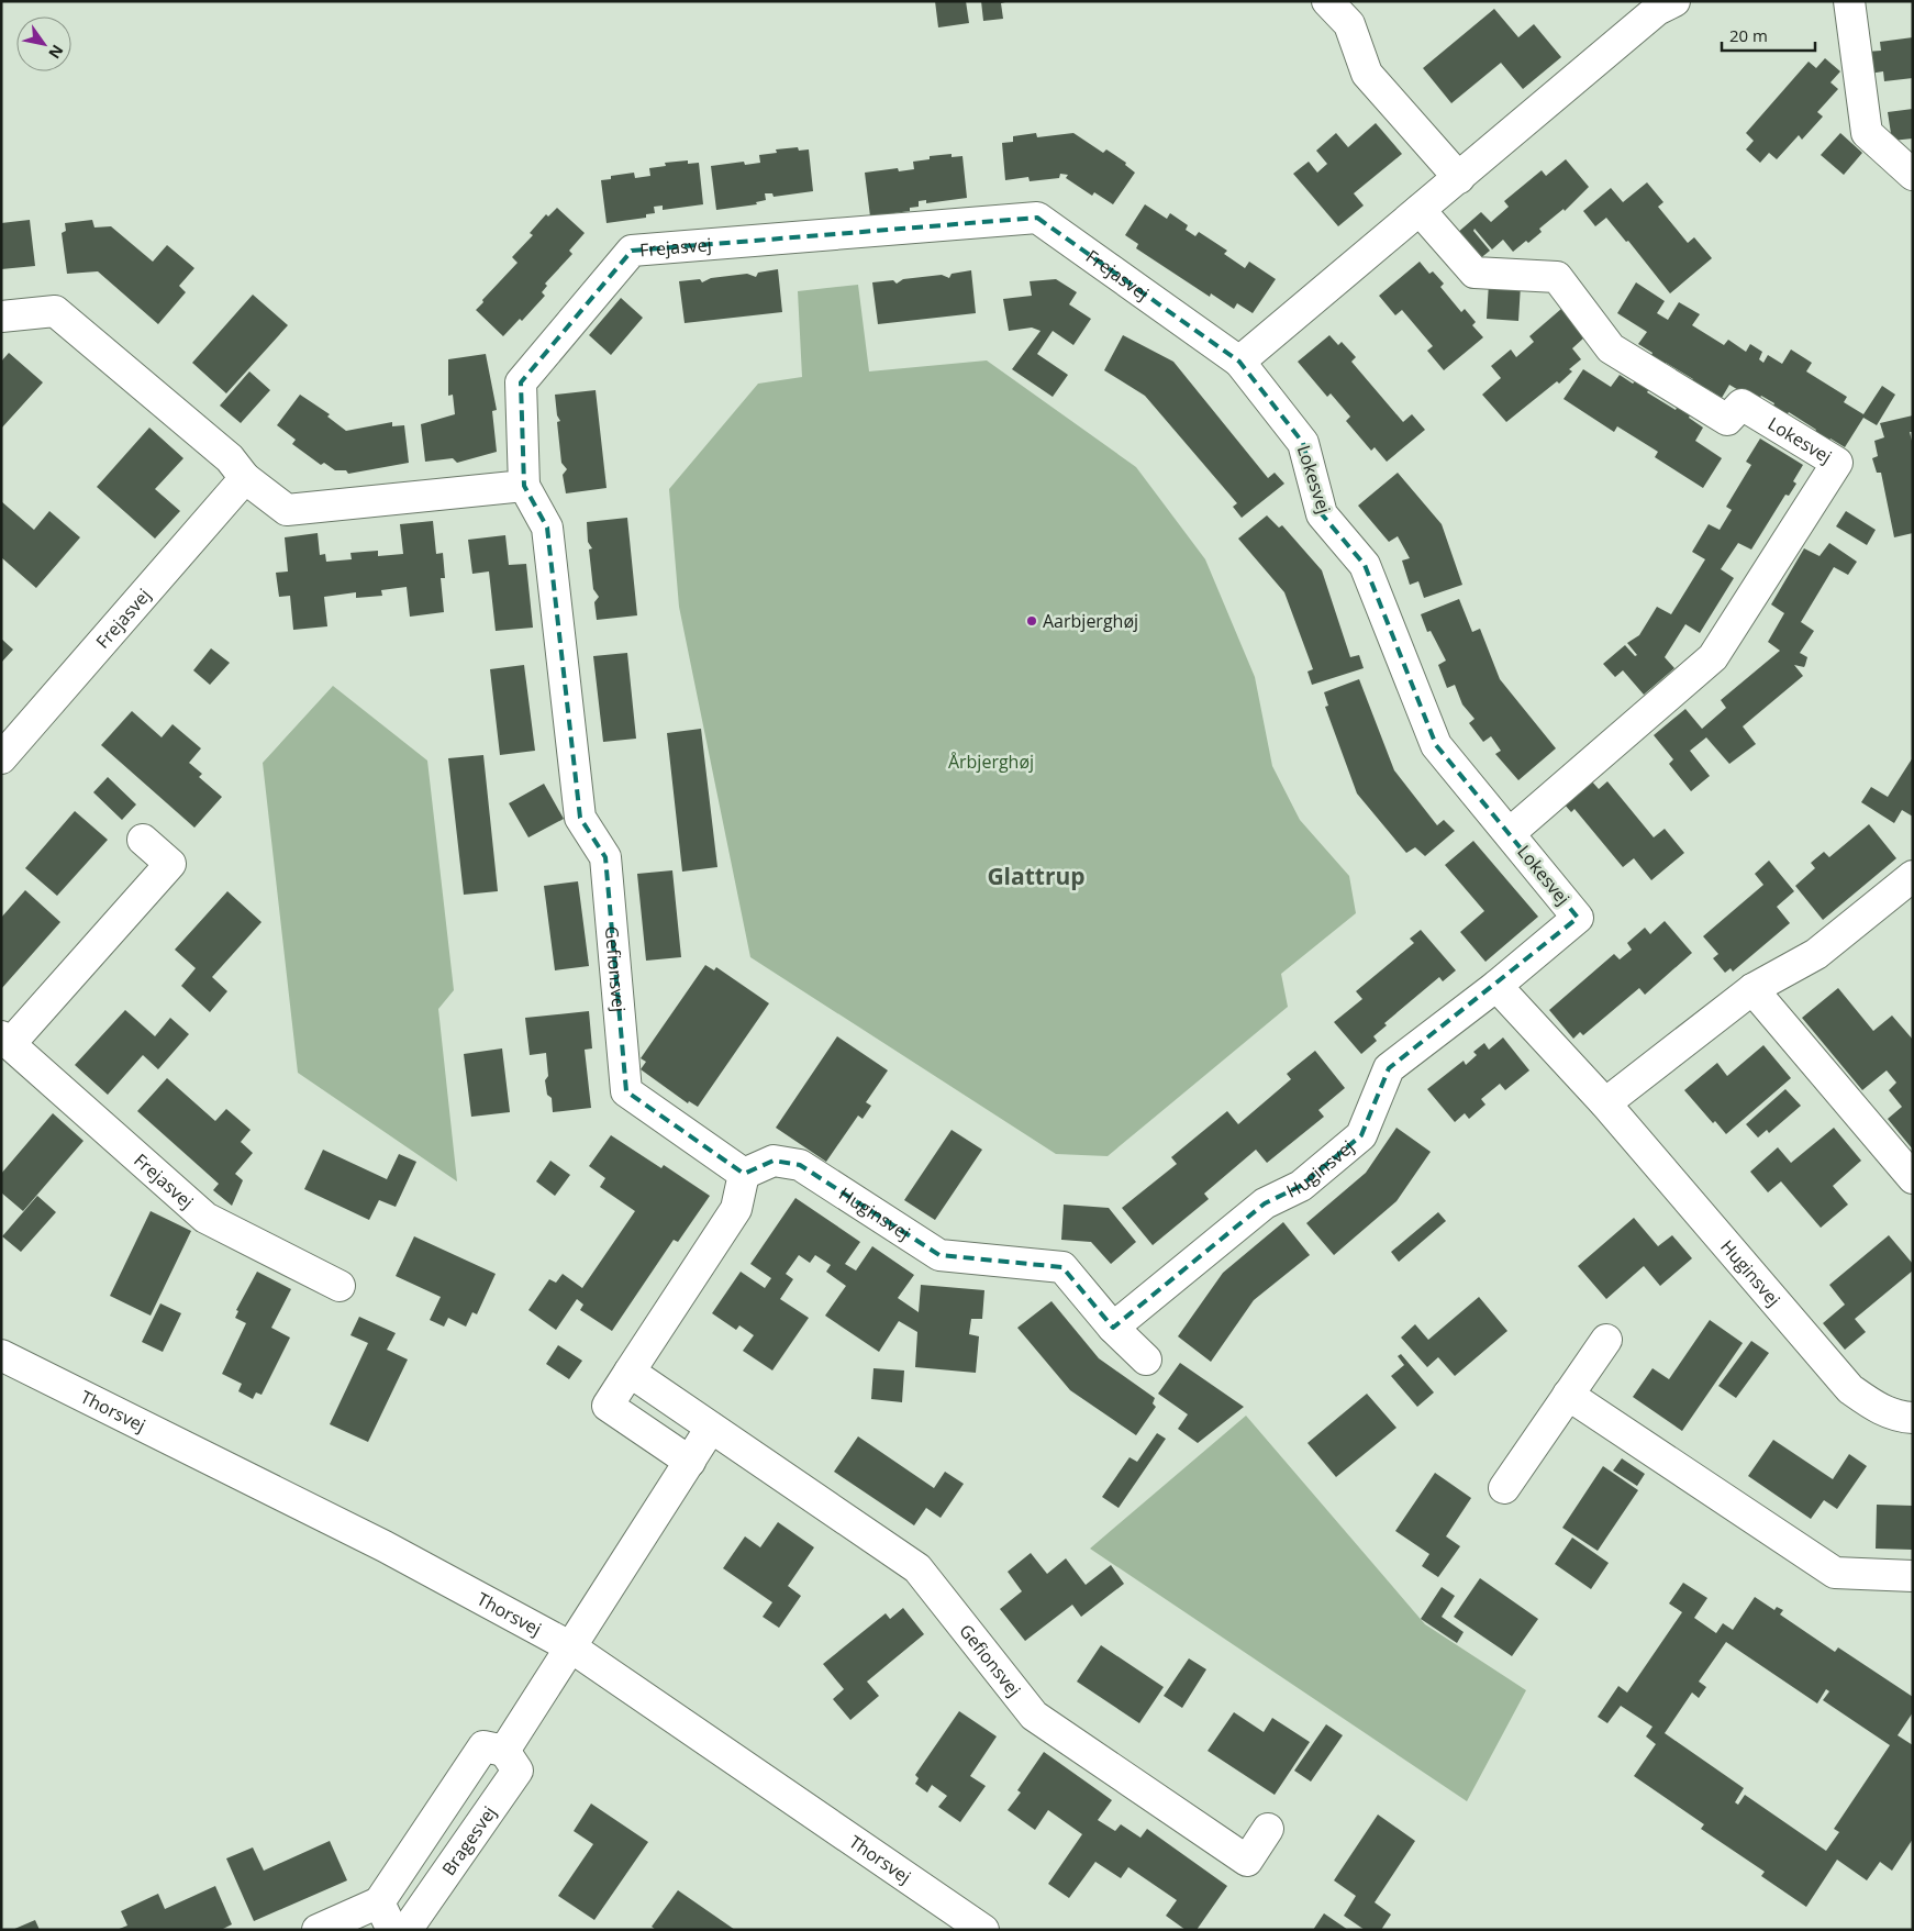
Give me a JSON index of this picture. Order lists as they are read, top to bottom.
{
  "streets": {
    "street": [
      "Frejasvej",
      "Lokesvej",
      "Gefionsvej",
      "Huginsvej",
      "Thorsvej",
      "Bragesvej"
    ]
  },
  "crossings": [
    ["Frejasvej", "Lokesvej"],
    ["Frejasvej", "Gefionsvej"],
    ["Lokesvej", "Huginsvej"],
    ["Gefionsvej", "Huginsvej"]
  ],
  "districts": ["Glattrup"],
  "parks": ["Årbjerghøj"],
  "places": ["Aarbjerghøj"],
  "scale_bar": "20 m",
  "north": "bottom right"
}
